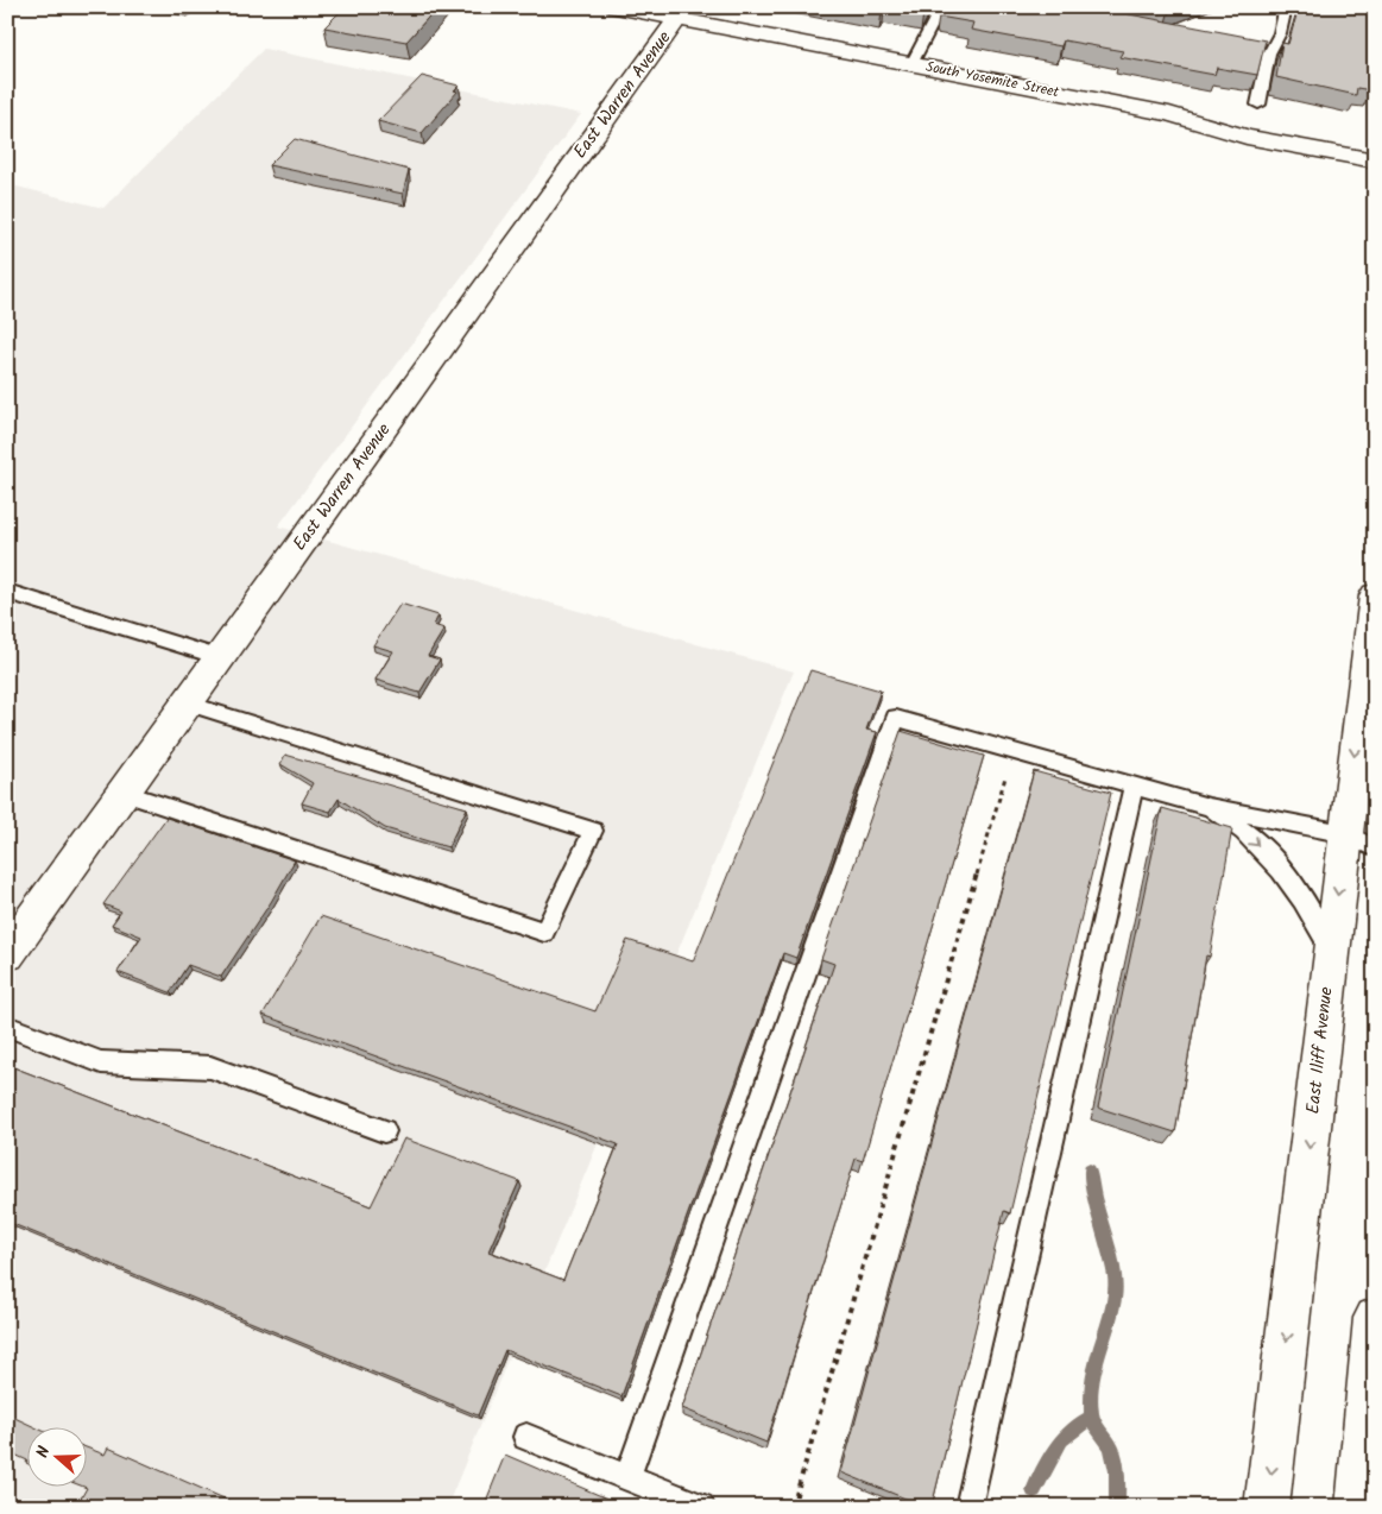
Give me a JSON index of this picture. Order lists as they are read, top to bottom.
{
  "streets": {
    "street": ["South Yosemite Street", "East Warren Avenue", "East Iliff Avenue"]
  },
  "crossings": [
    ["South Yosemite Street", "East Warren Avenue"]
  ],
  "one_way": ["East Iliff Avenue"],
  "north": "left"
}
